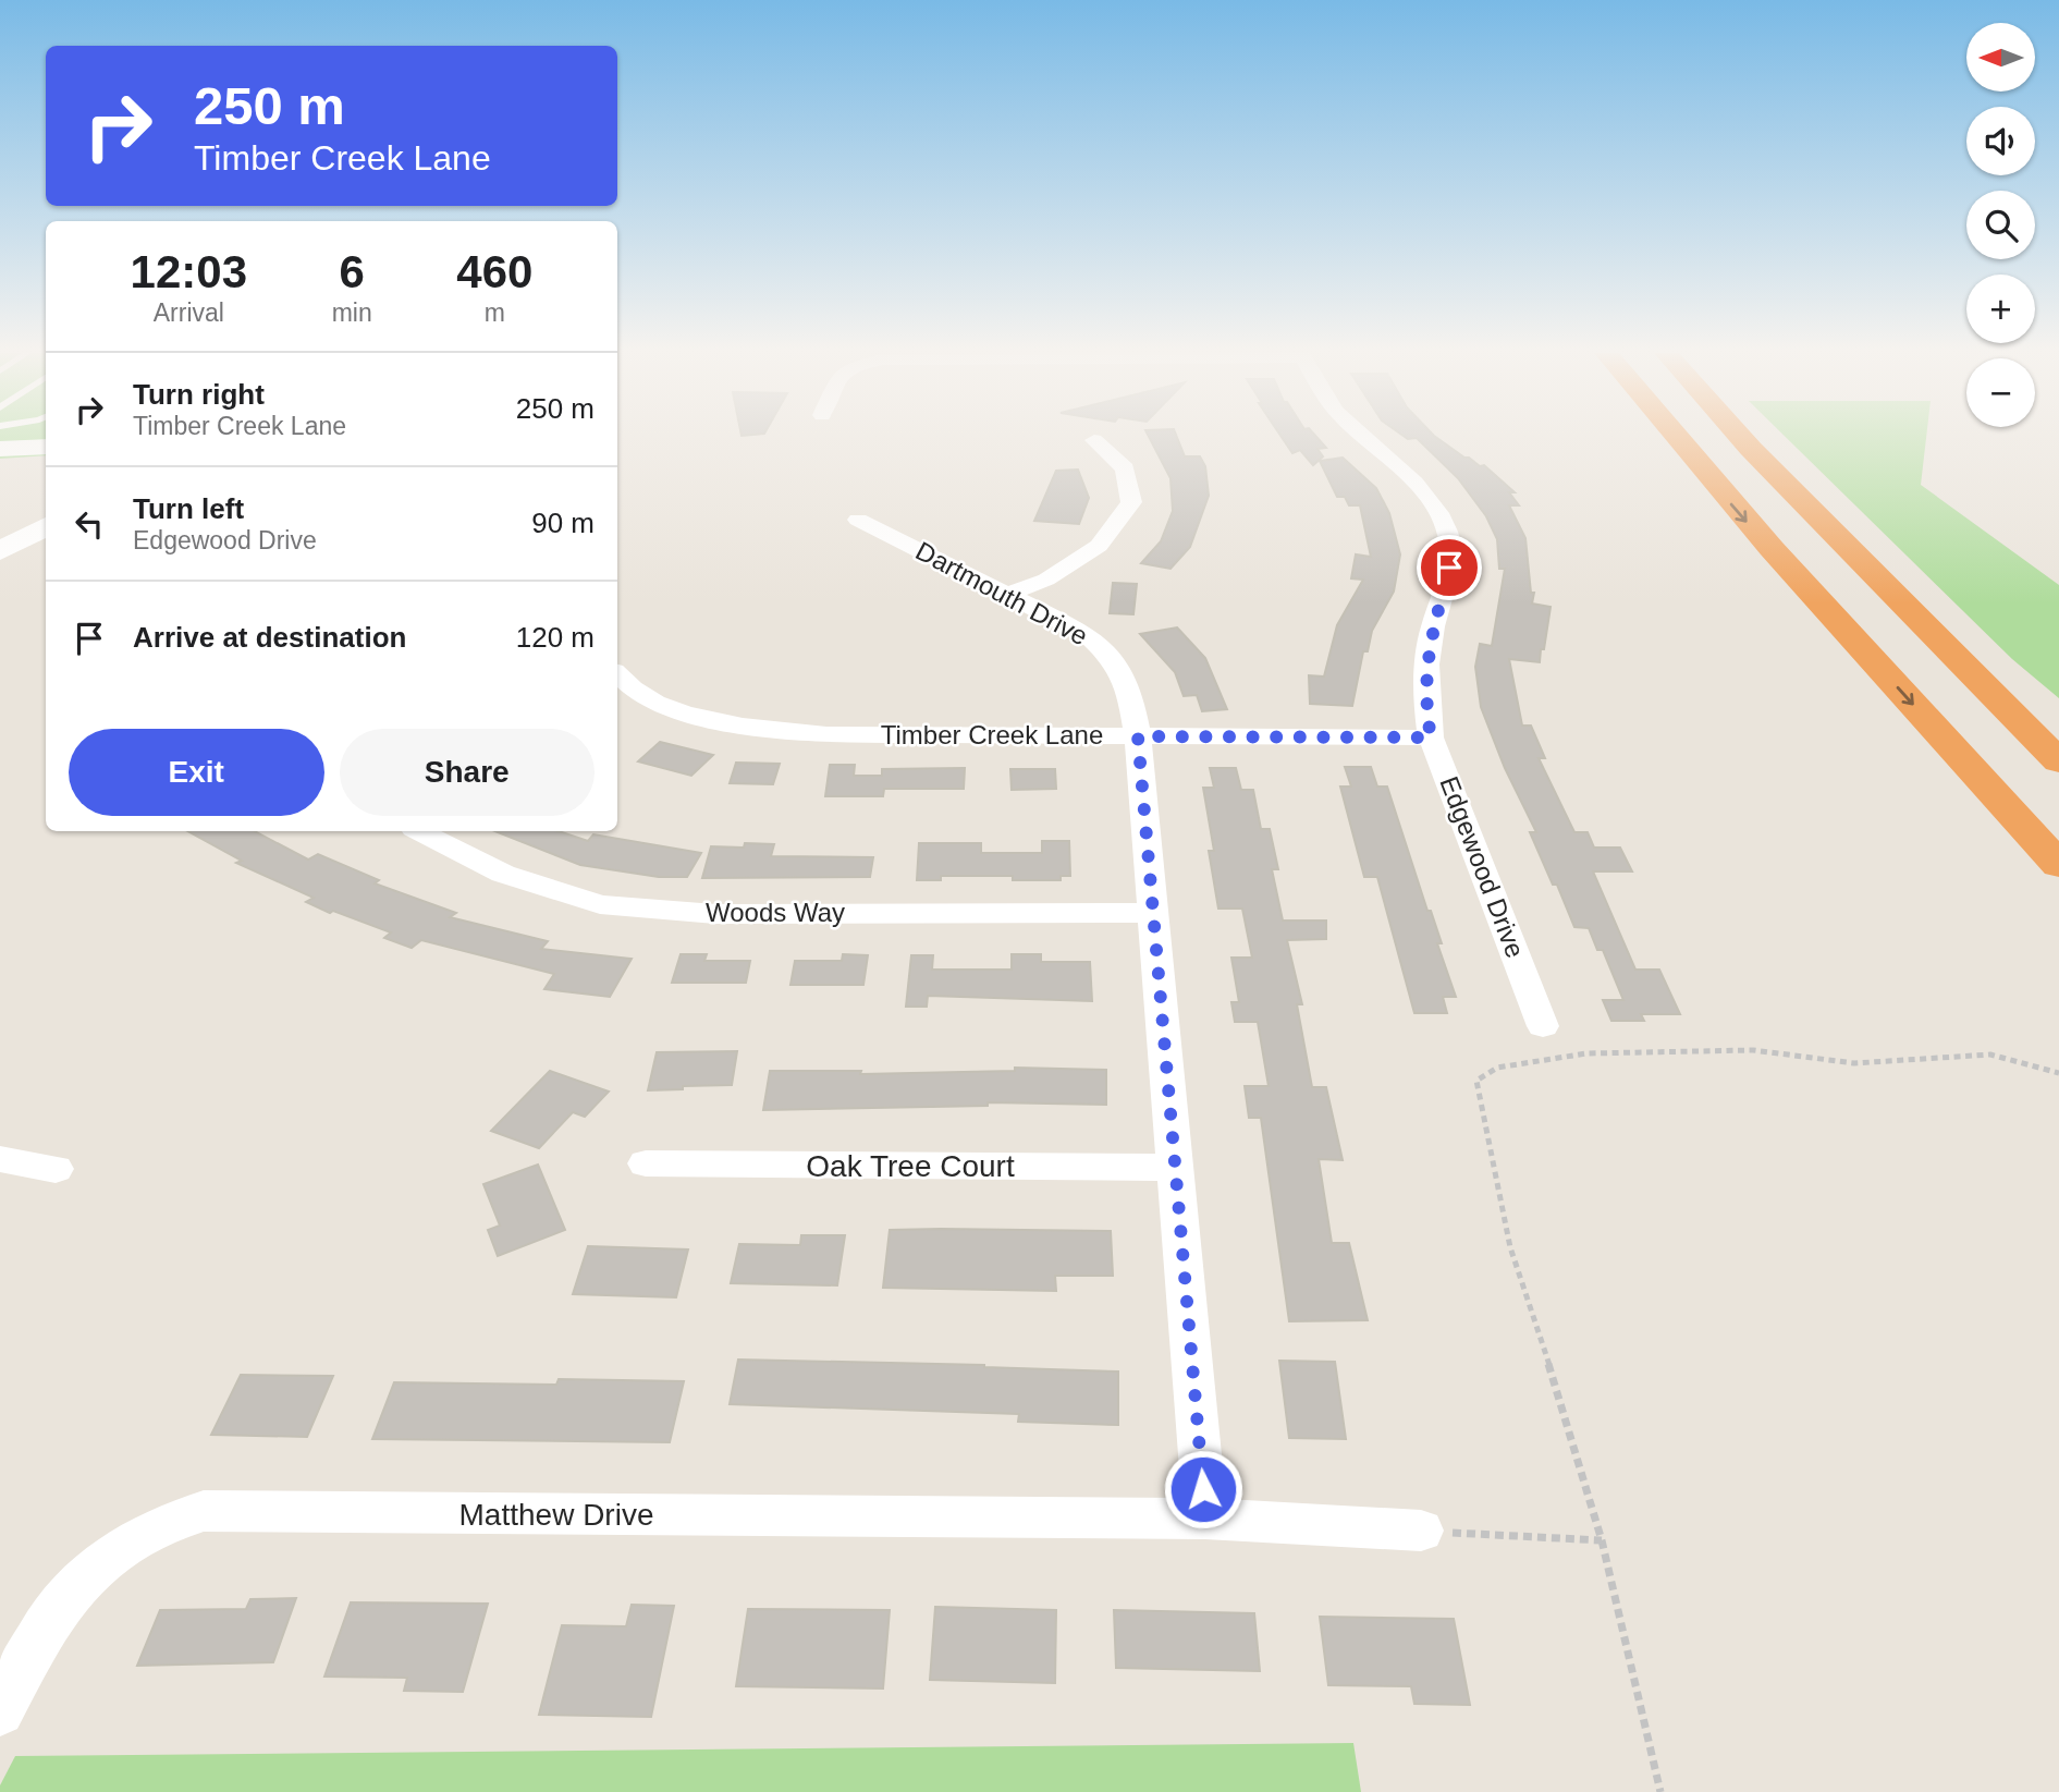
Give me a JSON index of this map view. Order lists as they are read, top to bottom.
{
  "streets": {
    "street": [
      "Dartmouth Drive",
      "Timber Creek Lane",
      "Edgewood Drive",
      "Woods Way",
      "Oak Tree Court",
      "Matthew Drive"
    ]
  },
  "crossings": [
    ["Dartmouth Drive", "Timber Creek Lane"],
    ["Dartmouth Drive", "Woods Way"],
    ["Dartmouth Drive", "Oak Tree Court"],
    ["Dartmouth Drive", "Matthew Drive"],
    ["Timber Creek Lane", "Edgewood Drive"]
  ],
  "north": "left",
  "page": {
    "map_buttons": ["+", "−"],
    "turn": ["250 m", "Timber Creek Lane"],
    "eta": [
      "12:03",
      "Arrival",
      "6",
      "min",
      "460",
      "m"
    ],
    "list": [
      {
        "name": "Turn right",
        "note": "Timber Creek Lane",
        "value": "250 m"
      },
      {
        "name": "Turn left",
        "note": "Edgewood Drive",
        "value": "90 m"
      },
      {
        "name": "Arrive at destination",
        "value": "120 m"
      }
    ],
    "buttons": ["Exit", "Share"]
  }
}
